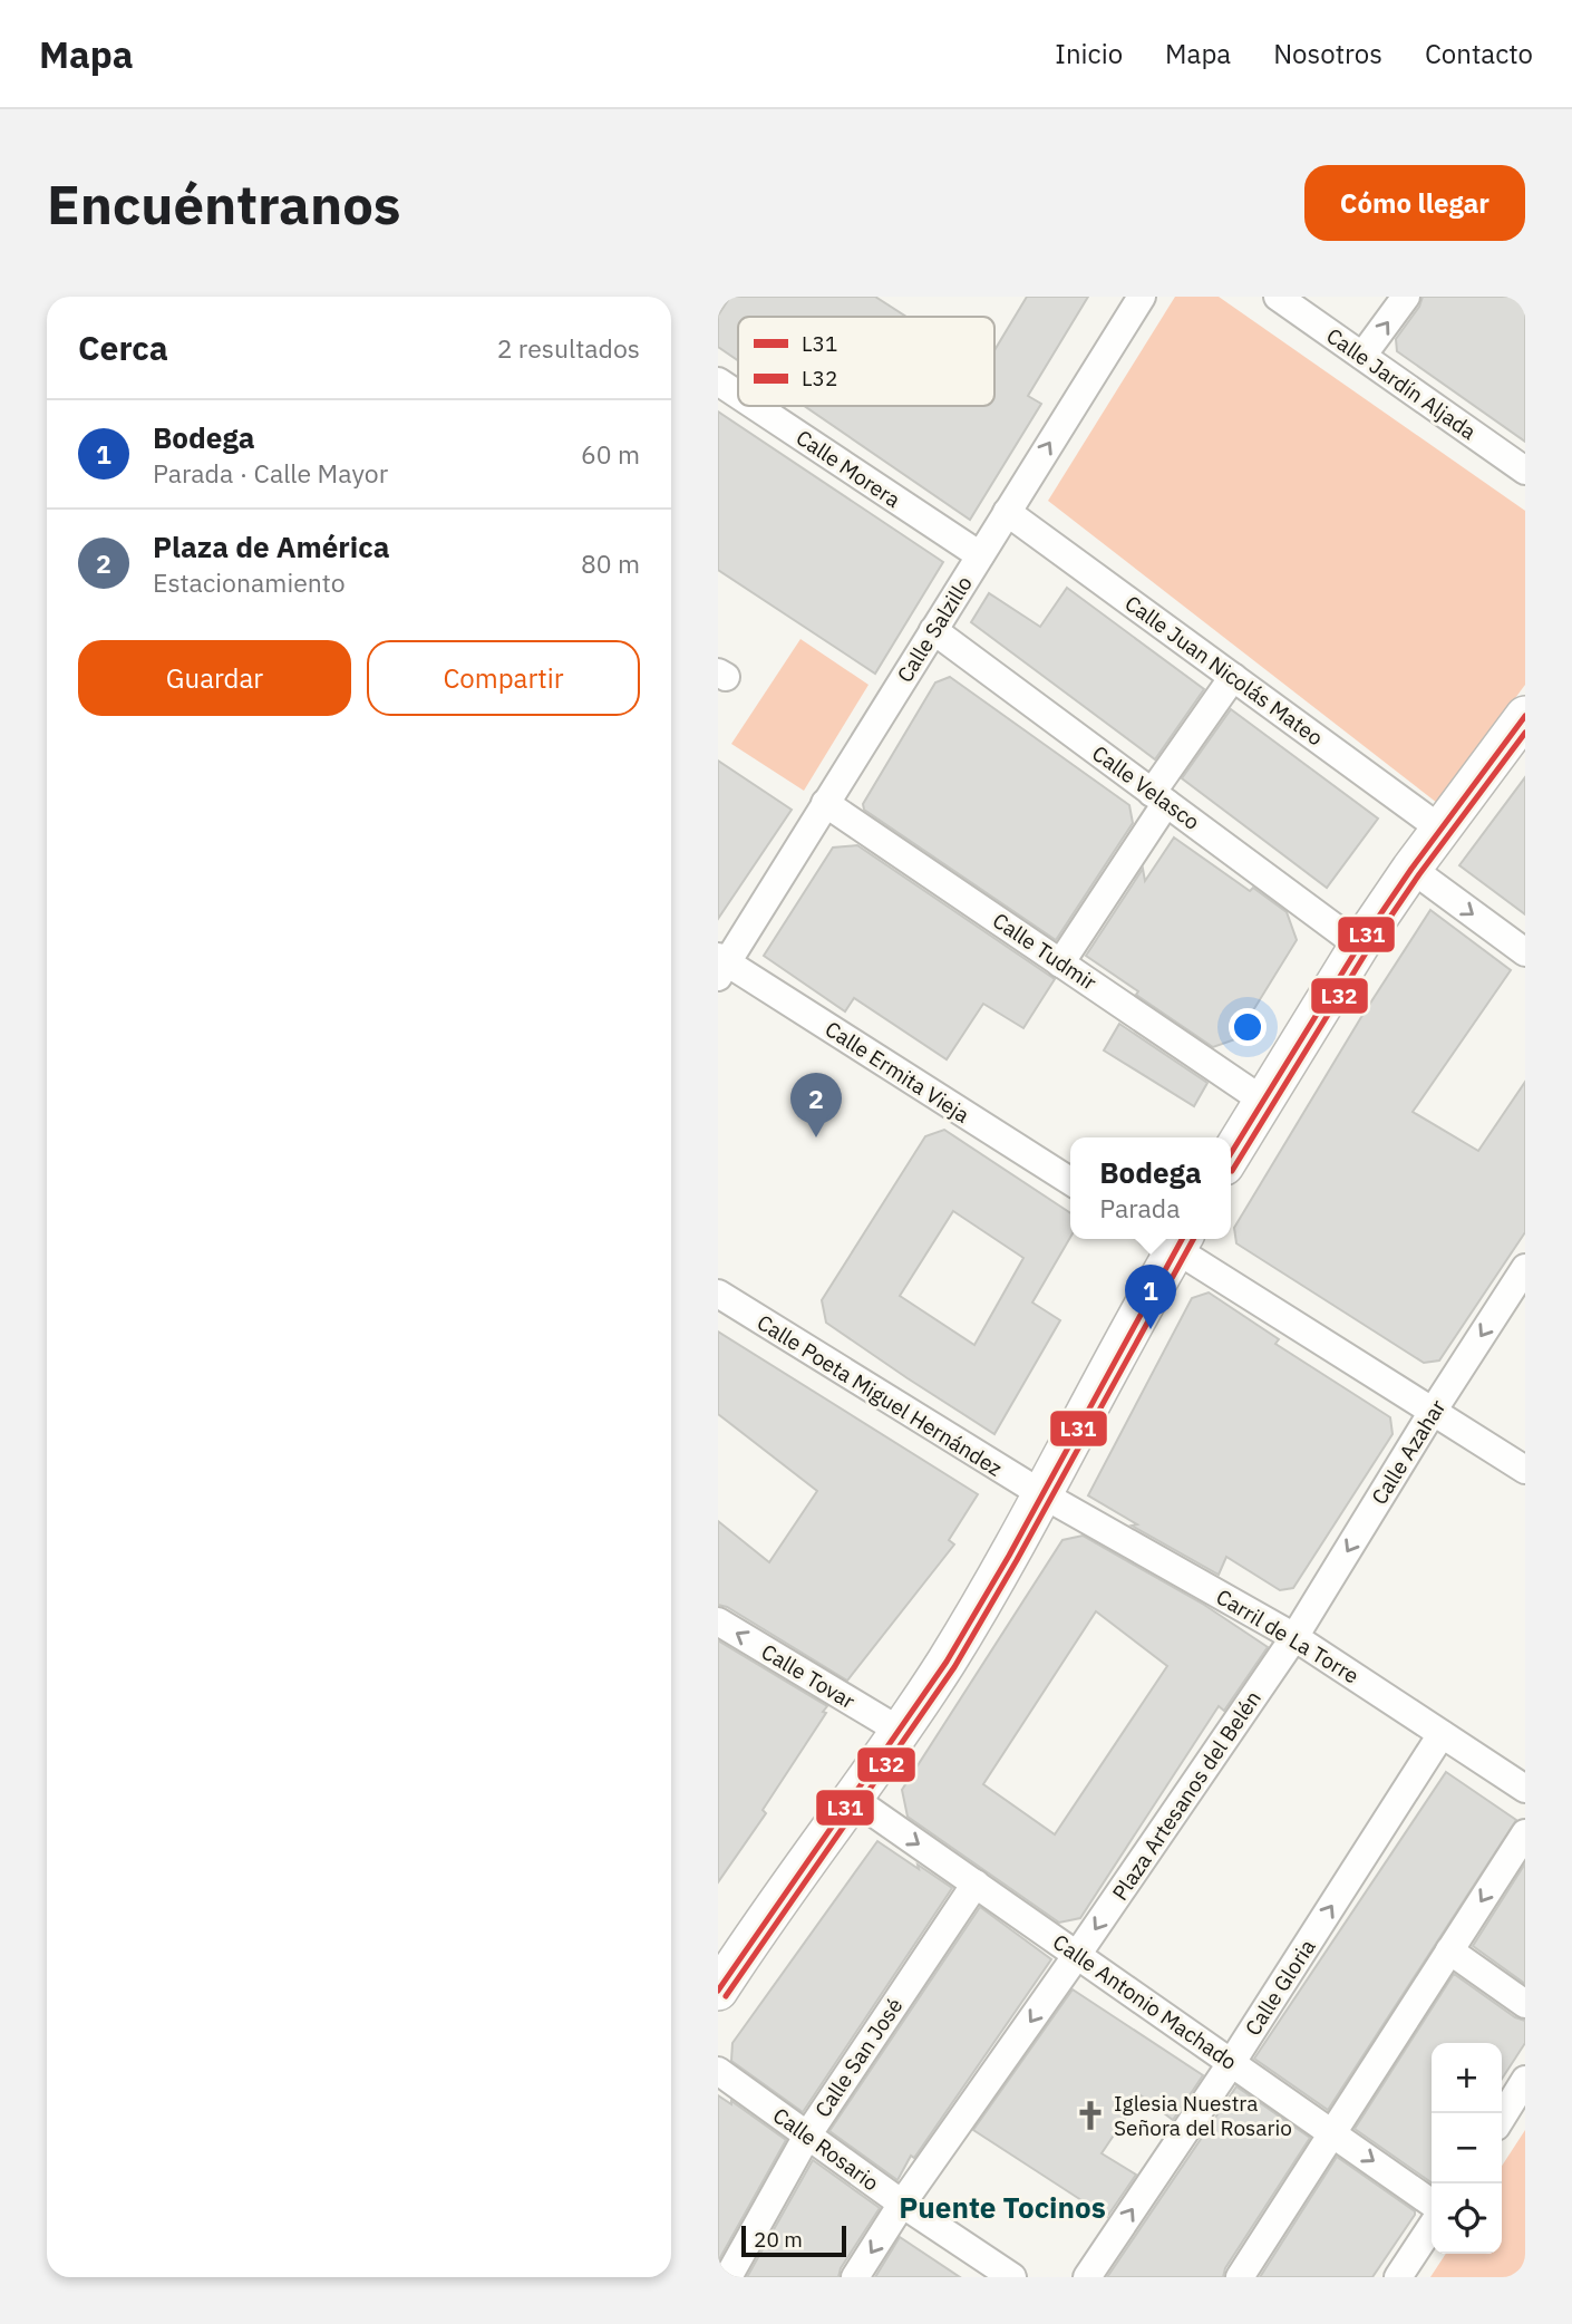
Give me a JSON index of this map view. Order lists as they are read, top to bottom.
{
  "streets": {
    "street": [
      "Calle Jardín Aljada",
      "Calle Morera",
      "Calle Salzillo",
      "Calle Juan Nicolás Mateo",
      "Calle Velasco",
      "Calle Tudmir",
      "Calle Ermita Vieja",
      "Calle Poeta Miguel Hernández",
      "Calle Azahar",
      "Carril de La Torre",
      "Calle Tovar",
      "Plaza Artesanos del Belén",
      "Calle Gloria",
      "Calle Antonio Machado",
      "Calle San José",
      "Calle Rosario"
    ]
  },
  "crossings": [
    ["Calle Morera", "Calle Salzillo"],
    ["Calle Salzillo", "Calle Juan Nicolás Mateo"],
    ["Calle Salzillo", "Calle Velasco"],
    ["Calle Salzillo", "Calle Tudmir"],
    ["Calle Salzillo", "Calle Ermita Vieja"],
    ["Calle Poeta Miguel Hernández", "Carril de La Torre"],
    ["Calle Azahar", "Carril de La Torre"],
    ["Calle Azahar", "Plaza Artesanos del Belén"],
    ["Carril de La Torre", "Plaza Artesanos del Belén"],
    ["Carril de La Torre", "Calle Gloria"],
    ["Plaza Artesanos del Belén", "Calle Antonio Machado"],
    ["Plaza Artesanos del Belén", "Calle Rosario"],
    ["Calle Gloria", "Calle Antonio Machado"],
    ["Calle Antonio Machado", "Calle San José"],
    ["Calle San José", "Calle Rosario"]
  ],
  "one_way": ["Calle Azahar", "Calle Tovar", "Plaza Artesanos del Belén"],
  "districts": ["Puente Tocinos"],
  "places": {
    "church": ["Iglesia Nuestra Señora del Rosario"]
  },
  "lines": ["transit line L31", "transit line L32"],
  "legend": ["L31", "L32"],
  "scale_bar": "20 m",
  "page": {
    "header": "Mapa",
    "nav": [
      "Inicio",
      "Mapa",
      "Nosotros",
      "Contacto"
    ],
    "buttons": [
      "Cómo llegar",
      ["Guardar", "Compartir"]
    ],
    "title": "Encuéntranos",
    "heading": ["Cerca", "2 resultados"],
    "list": [
      {
        "mark": "1",
        "name": "Bodega",
        "note": "Parada · Calle Mayor",
        "value": "60 m"
      },
      {
        "mark": "2",
        "name": "Plaza de América",
        "note": "Estacionamiento",
        "value": "80 m"
      }
    ],
    "pins": ["2", "1"],
    "popup": ["Bodega", "Parada"],
    "map_buttons": ["+", "−"],
    "scale": "20 m"
  }
}
